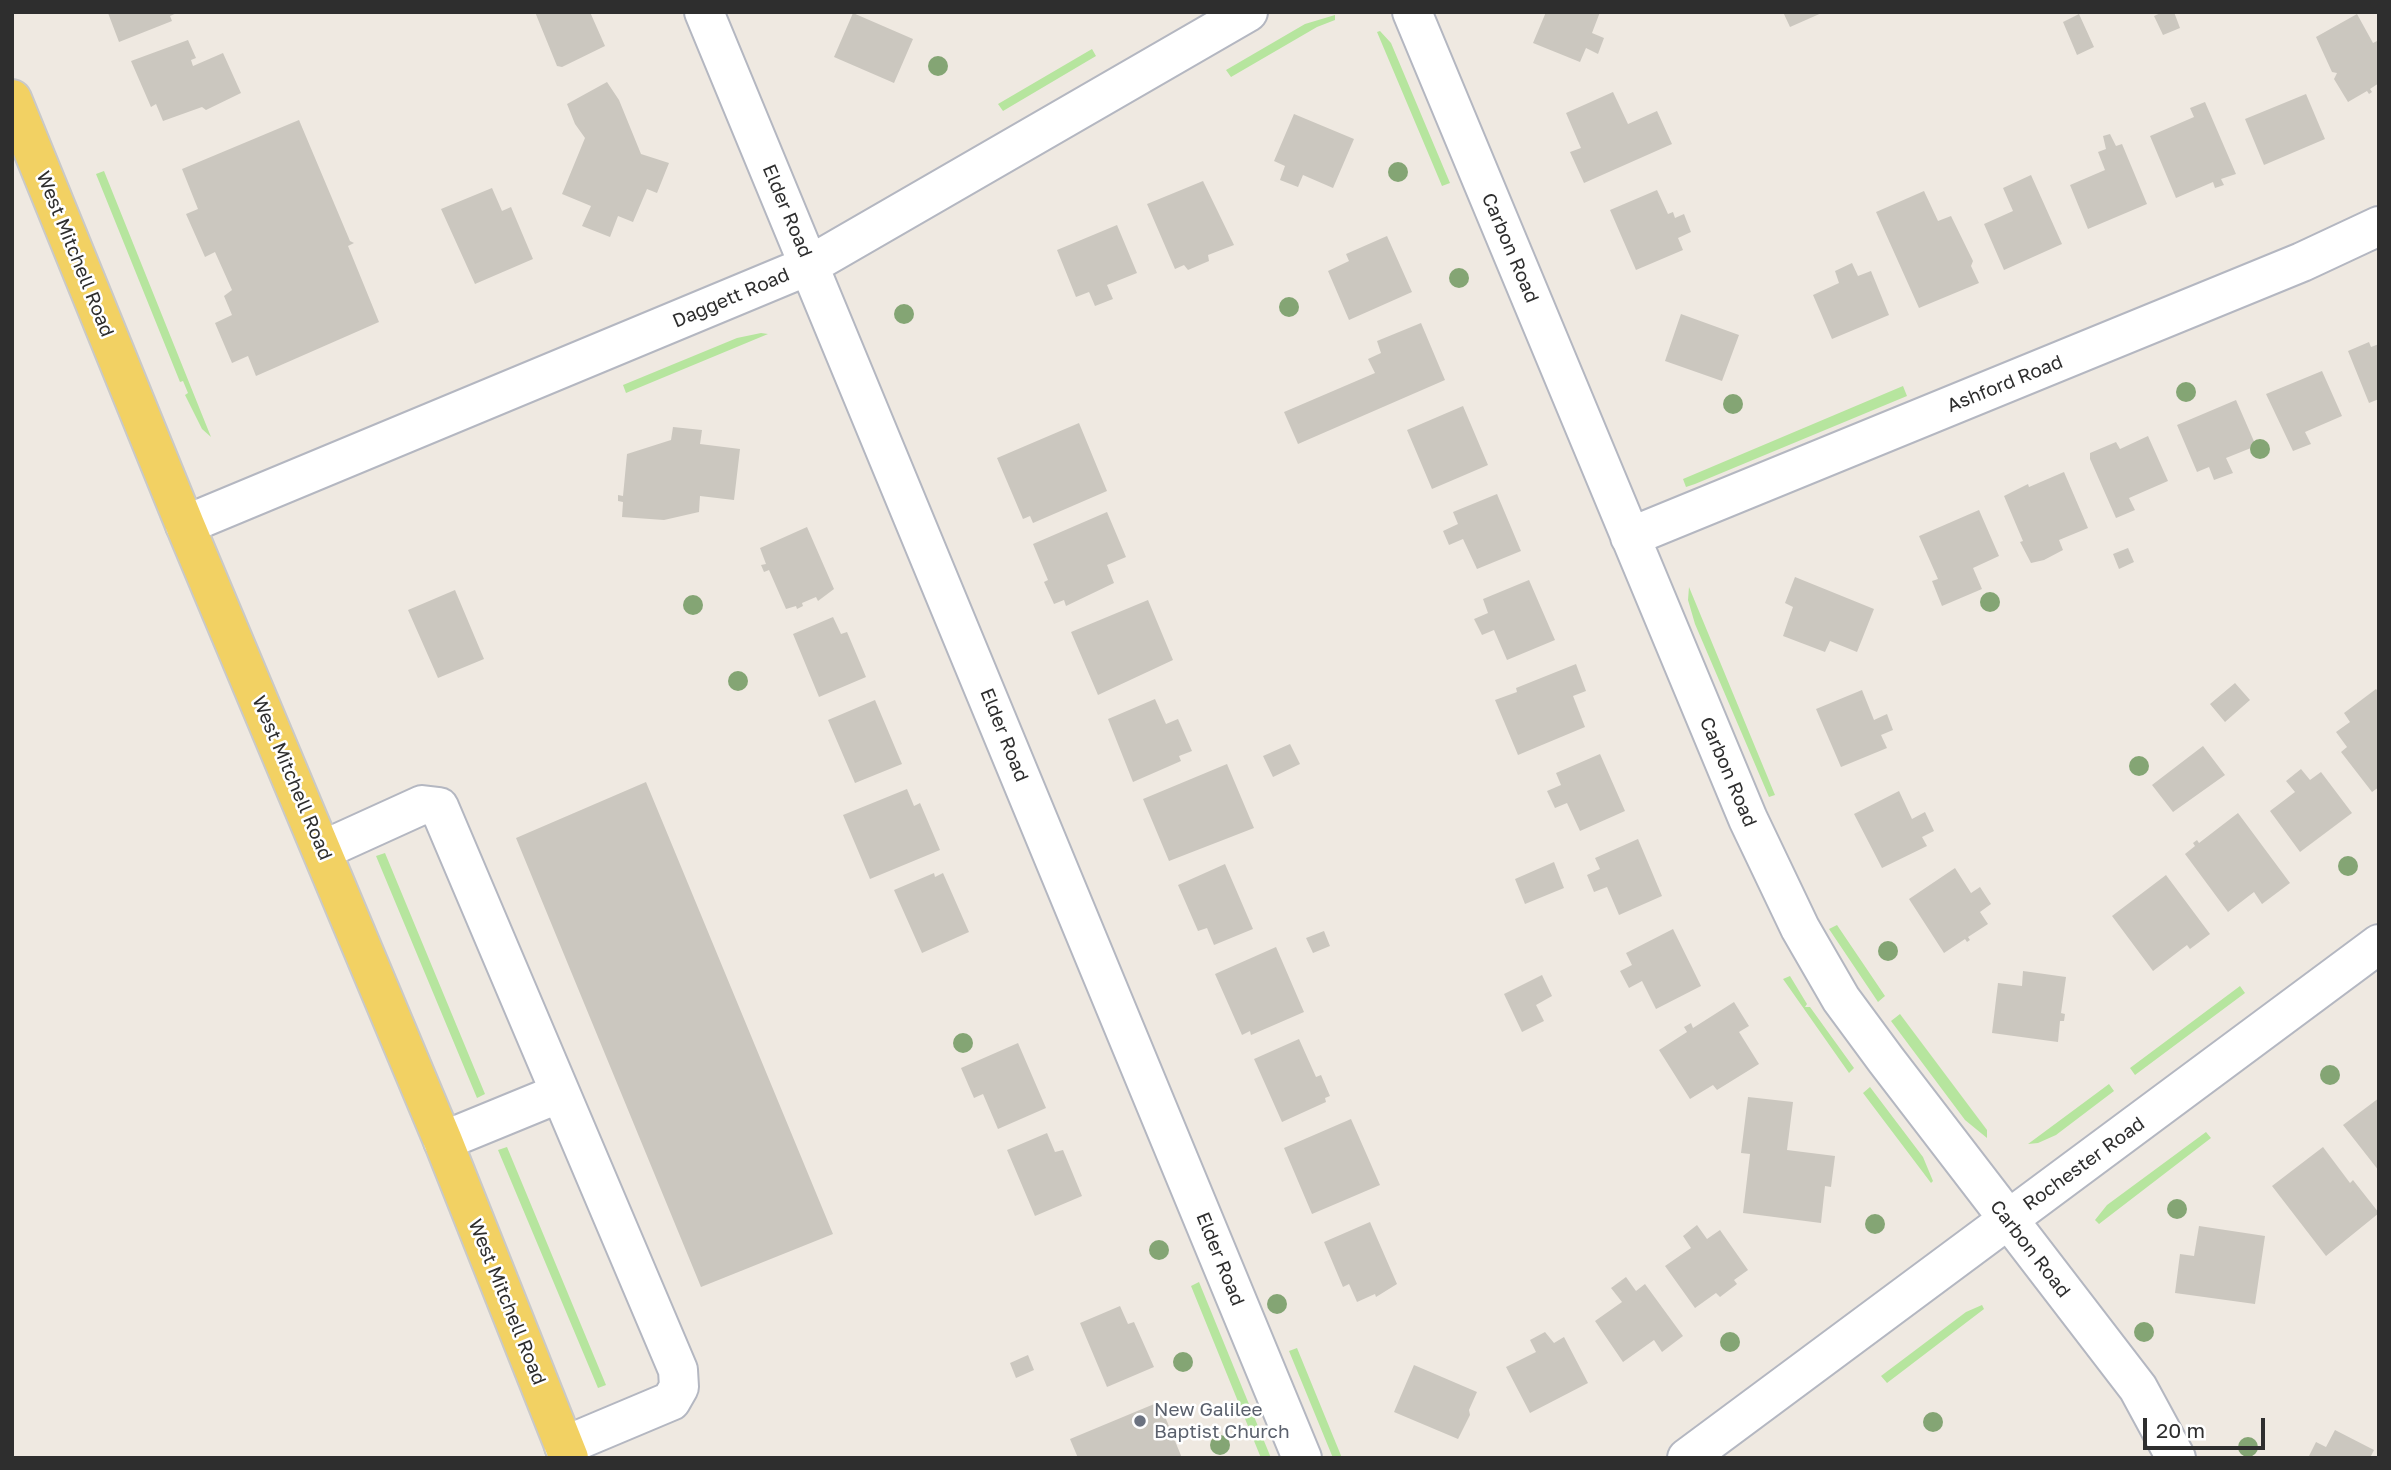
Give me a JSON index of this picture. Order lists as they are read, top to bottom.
{
  "streets": {
    "main road": ["West Mitchell Road"],
    "street": [
      "Elder Road",
      "Carbon Road",
      "Daggett Road",
      "Ashford Road",
      "Rochester Road"
    ]
  },
  "crossings": [
    ["Elder Road", "Daggett Road"],
    ["Carbon Road", "Ashford Road"],
    ["Carbon Road", "Rochester Road"],
    ["West Mitchell Road", "Daggett Road"]
  ],
  "places": ["New Galilee Baptist Church"],
  "scale_bar": "20 m"
}
